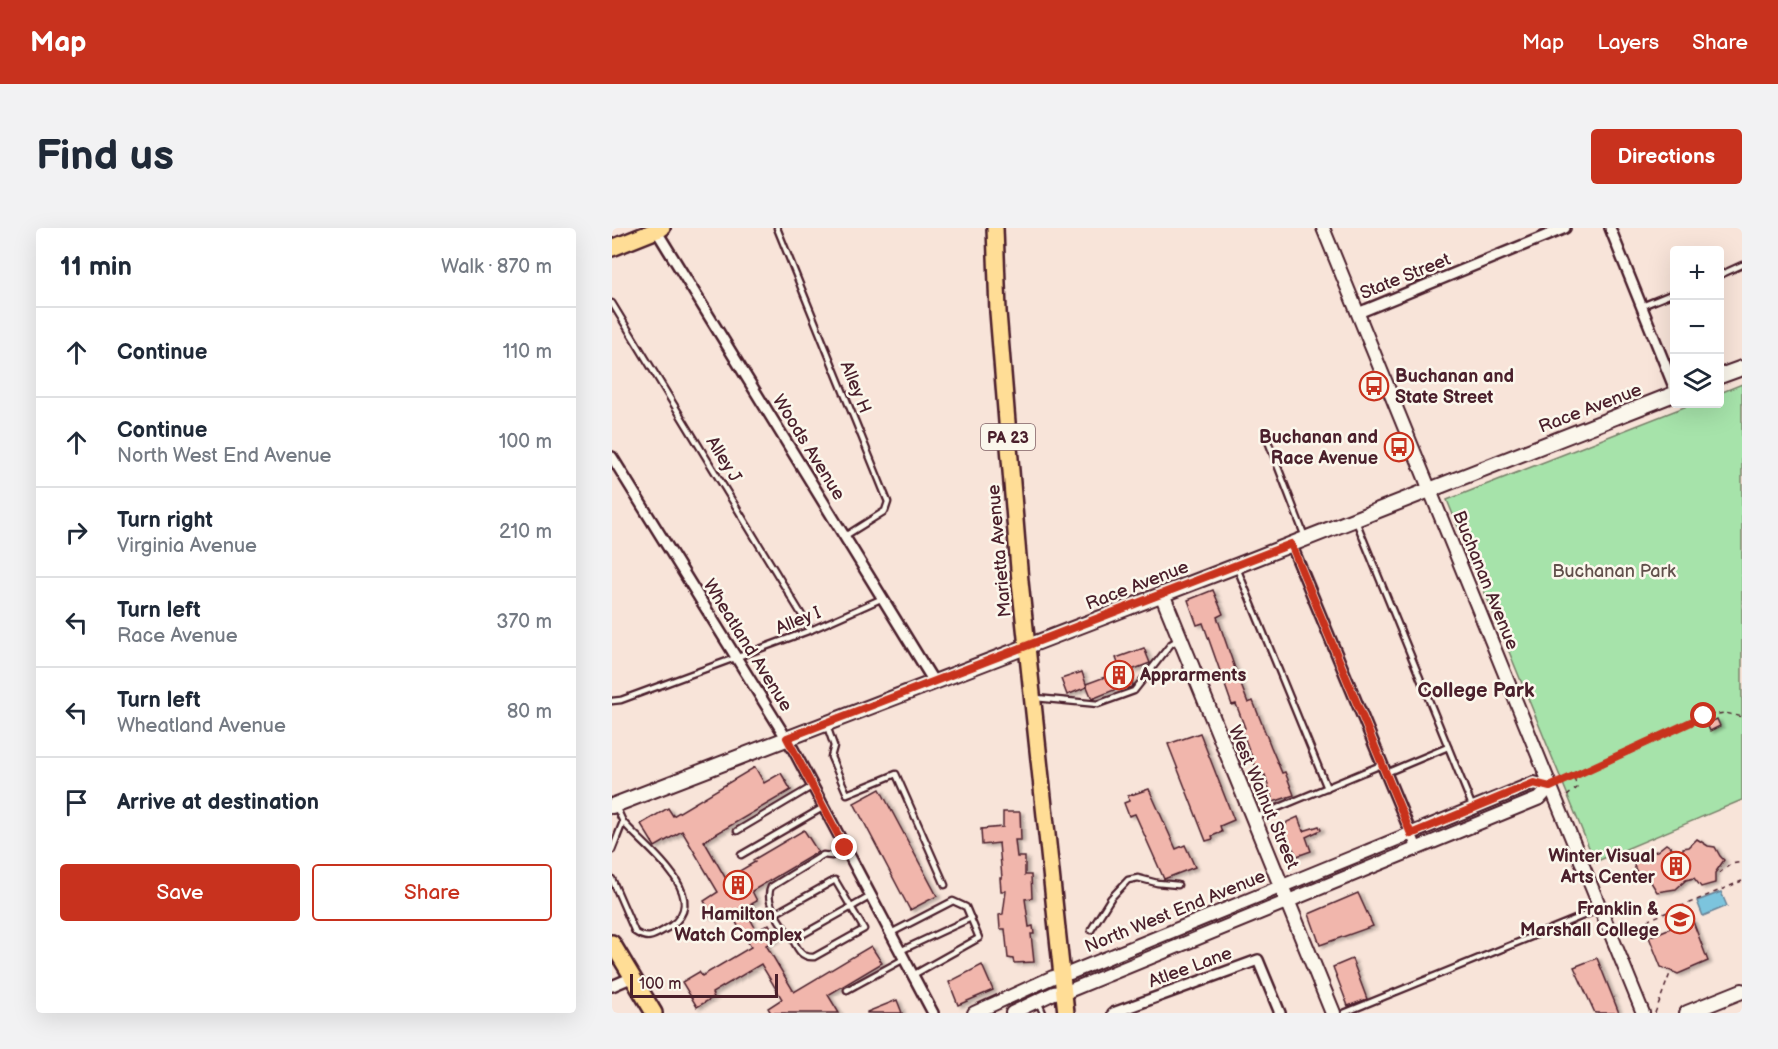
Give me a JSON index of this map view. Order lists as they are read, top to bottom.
{
  "streets": {
    "main road": [
      "Race Avenue",
      "PA 23",
      "Marietta Avenue",
      "West Walnut Street"
    ],
    "street": [
      "State Street",
      "Woods Avenue",
      "Buchanan Avenue",
      "Wheatland Avenue",
      "North West End Avenue",
      "Atlee Lane"
    ],
    "lane": ["Alley H", "Alley J", "Alley I"]
  },
  "crossings": [
    ["State Street", "Buchanan Avenue"],
    ["Alley H", "Woods Avenue"],
    ["Race Avenue", "Woods Avenue"],
    ["Race Avenue", "Marietta Avenue"],
    ["Race Avenue", "Buchanan Avenue"],
    ["Race Avenue", "Wheatland Avenue"],
    ["Race Avenue", "West Walnut Street"],
    ["Woods Avenue", "Alley I"],
    ["Alley J", "Alley I"],
    ["Marietta Avenue", "North West End Avenue"],
    ["Buchanan Avenue", "North West End Avenue"],
    ["Alley I", "Wheatland Avenue"],
    ["West Walnut Street", "North West End Avenue"]
  ],
  "districts": ["College Park"],
  "parks": ["Buchanan Park"],
  "places": {
    "bus stop": ["Buchanan and State Street", "Buchanan and Race Avenue"],
    "building": ["Apprarments", "Winter Visual Arts Center", "Hamilton Watch Complex"],
    "school or university": ["Franklin & Marshall College"]
  },
  "scale_bar": "100 m",
  "page": {
    "header": "Map",
    "nav": ["Map", "Layers", "Share"],
    "buttons": [
      "Directions",
      ["Save", "Share"]
    ],
    "title": "Find us",
    "heading": ["11 min", "Walk · 870 m"],
    "map_buttons": ["+", "−"],
    "list": [
      ["Continue", "110 m"],
      ["Continue", "North West End Avenue", "100 m"],
      ["Turn right", "Virginia Avenue", "210 m"],
      ["Turn left", "Race Avenue", "370 m"],
      ["Turn left", "Wheatland Avenue", "80 m"],
      "Arrive at destination"
    ],
    "scale": "100 m"
  }
}
